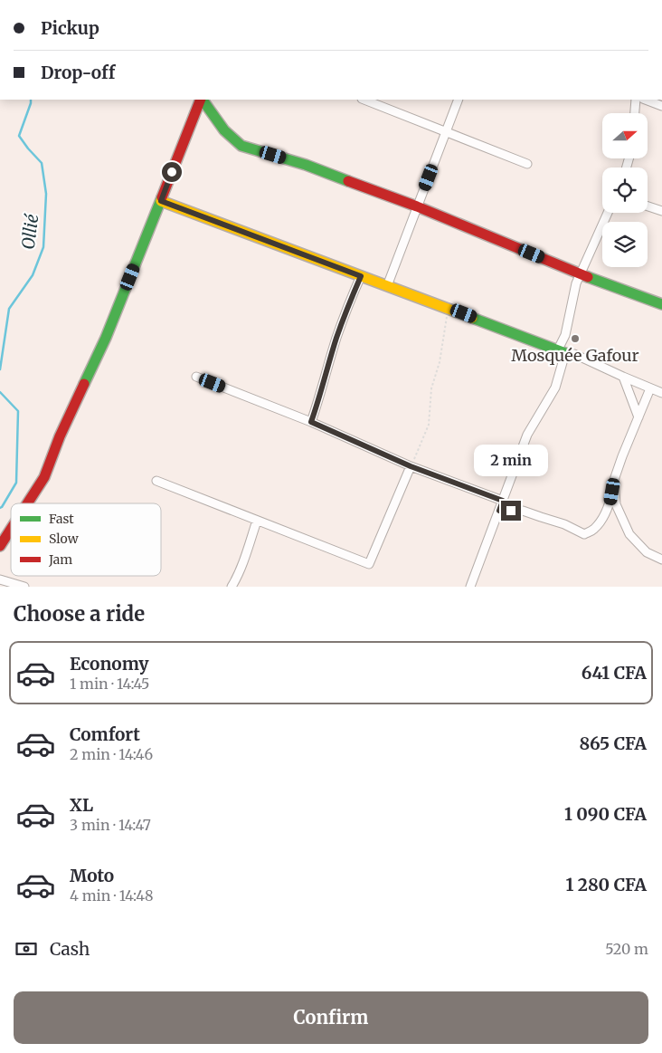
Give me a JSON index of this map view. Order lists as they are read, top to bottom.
{
  "water": ["Ollié"],
  "places": ["Mosquée Gafour"],
  "legend": ["Fast", "Slow", "Jam"],
  "north": "right",
  "page": {
    "banner": ["Pickup", "Drop-off"],
    "bubble": "2 min",
    "heading": "Choose a ride",
    "list": [
      {
        "name": "Economy",
        "note": "1 min · 14:45",
        "value": "641 CFA"
      },
      {
        "name": "Comfort",
        "note": "2 min · 14:46",
        "value": "865 CFA"
      },
      {
        "name": "XL",
        "note": "3 min · 14:47",
        "value": "1 090 CFA"
      },
      {
        "name": "Moto",
        "note": "4 min · 14:48",
        "value": "1 280 CFA"
      }
    ],
    "pay": ["Cash", "520 m"],
    "buttons": "Confirm"
  }
}
